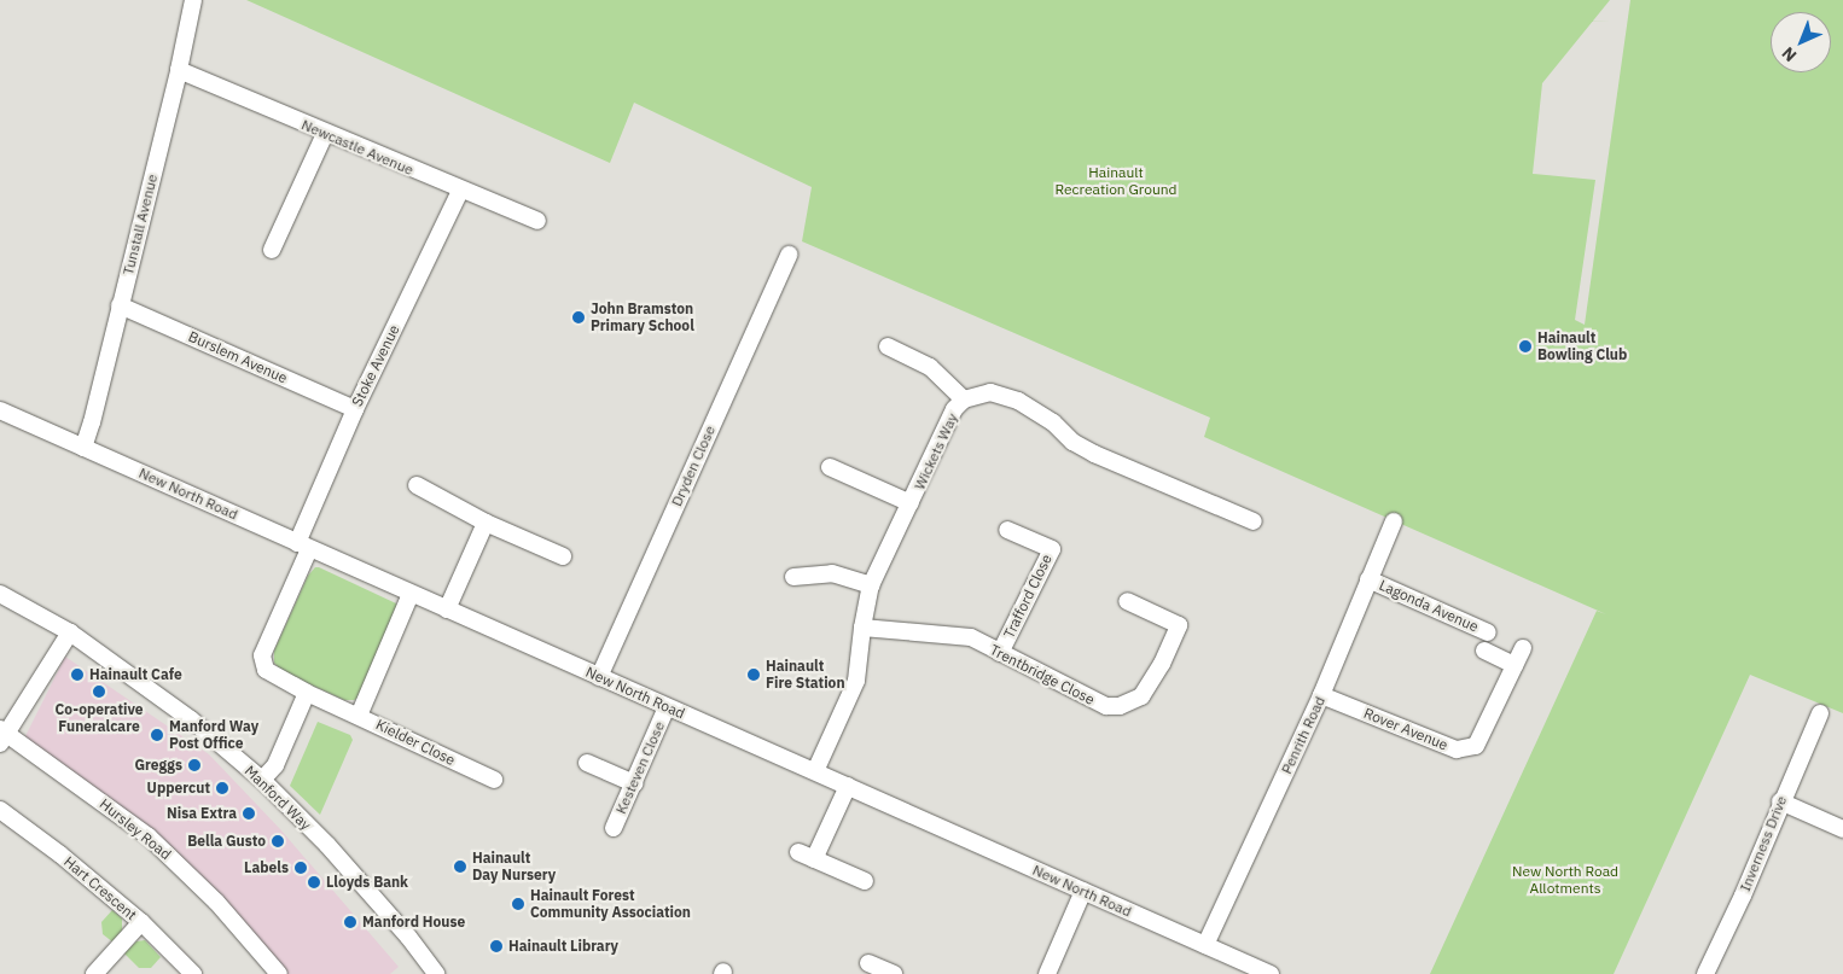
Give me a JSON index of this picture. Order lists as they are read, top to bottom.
{
  "streets": {
    "street": [
      "Newcastle Avenue",
      "Tunstall Avenue",
      "Burslem Avenue",
      "Stoke Avenue",
      "Wickets Way",
      "Dryden Close",
      "New North Road",
      "Trafford Close",
      "Lagonda Avenue",
      "Trentbridge Close",
      "Rover Avenue",
      "Penrith Road",
      "Kielder Close",
      "Kesteven Close",
      "Manford Way",
      "Hursley Road",
      "Inverness Drive",
      "Hart Crescent"
    ]
  },
  "crossings": [
    ["Newcastle Avenue", "Tunstall Avenue"],
    ["Newcastle Avenue", "Stoke Avenue"],
    ["Tunstall Avenue", "Burslem Avenue"],
    ["Tunstall Avenue", "New North Road"],
    ["Burslem Avenue", "Stoke Avenue"],
    ["Stoke Avenue", "New North Road"],
    ["Wickets Way", "New North Road"],
    ["Wickets Way", "Trentbridge Close"],
    ["Dryden Close", "New North Road"],
    ["New North Road", "Penrith Road"],
    ["New North Road", "Kielder Close"],
    ["New North Road", "Kesteven Close"],
    ["Trafford Close", "Trentbridge Close"],
    ["Lagonda Avenue", "Penrith Road"],
    ["Rover Avenue", "Penrith Road"]
  ],
  "parks": ["Hainault Recreation Ground", "New North Road Allotments"],
  "places": [
    "John Bramston Primary School",
    "Hainault Bowling Club",
    "Hainault Cafe",
    "Hainault Fire Station",
    "Co-operative Funeralcare",
    "Manford Way Post Office",
    "Greggs",
    "Uppercut",
    "Nisa Extra",
    "Bella Gusto",
    "Hainault Day Nursery",
    "Labels",
    "Lloyds Bank",
    "Hainault Forest Community Association",
    "Manford House",
    "Hainault Library"
  ],
  "north": "bottom left"
}
